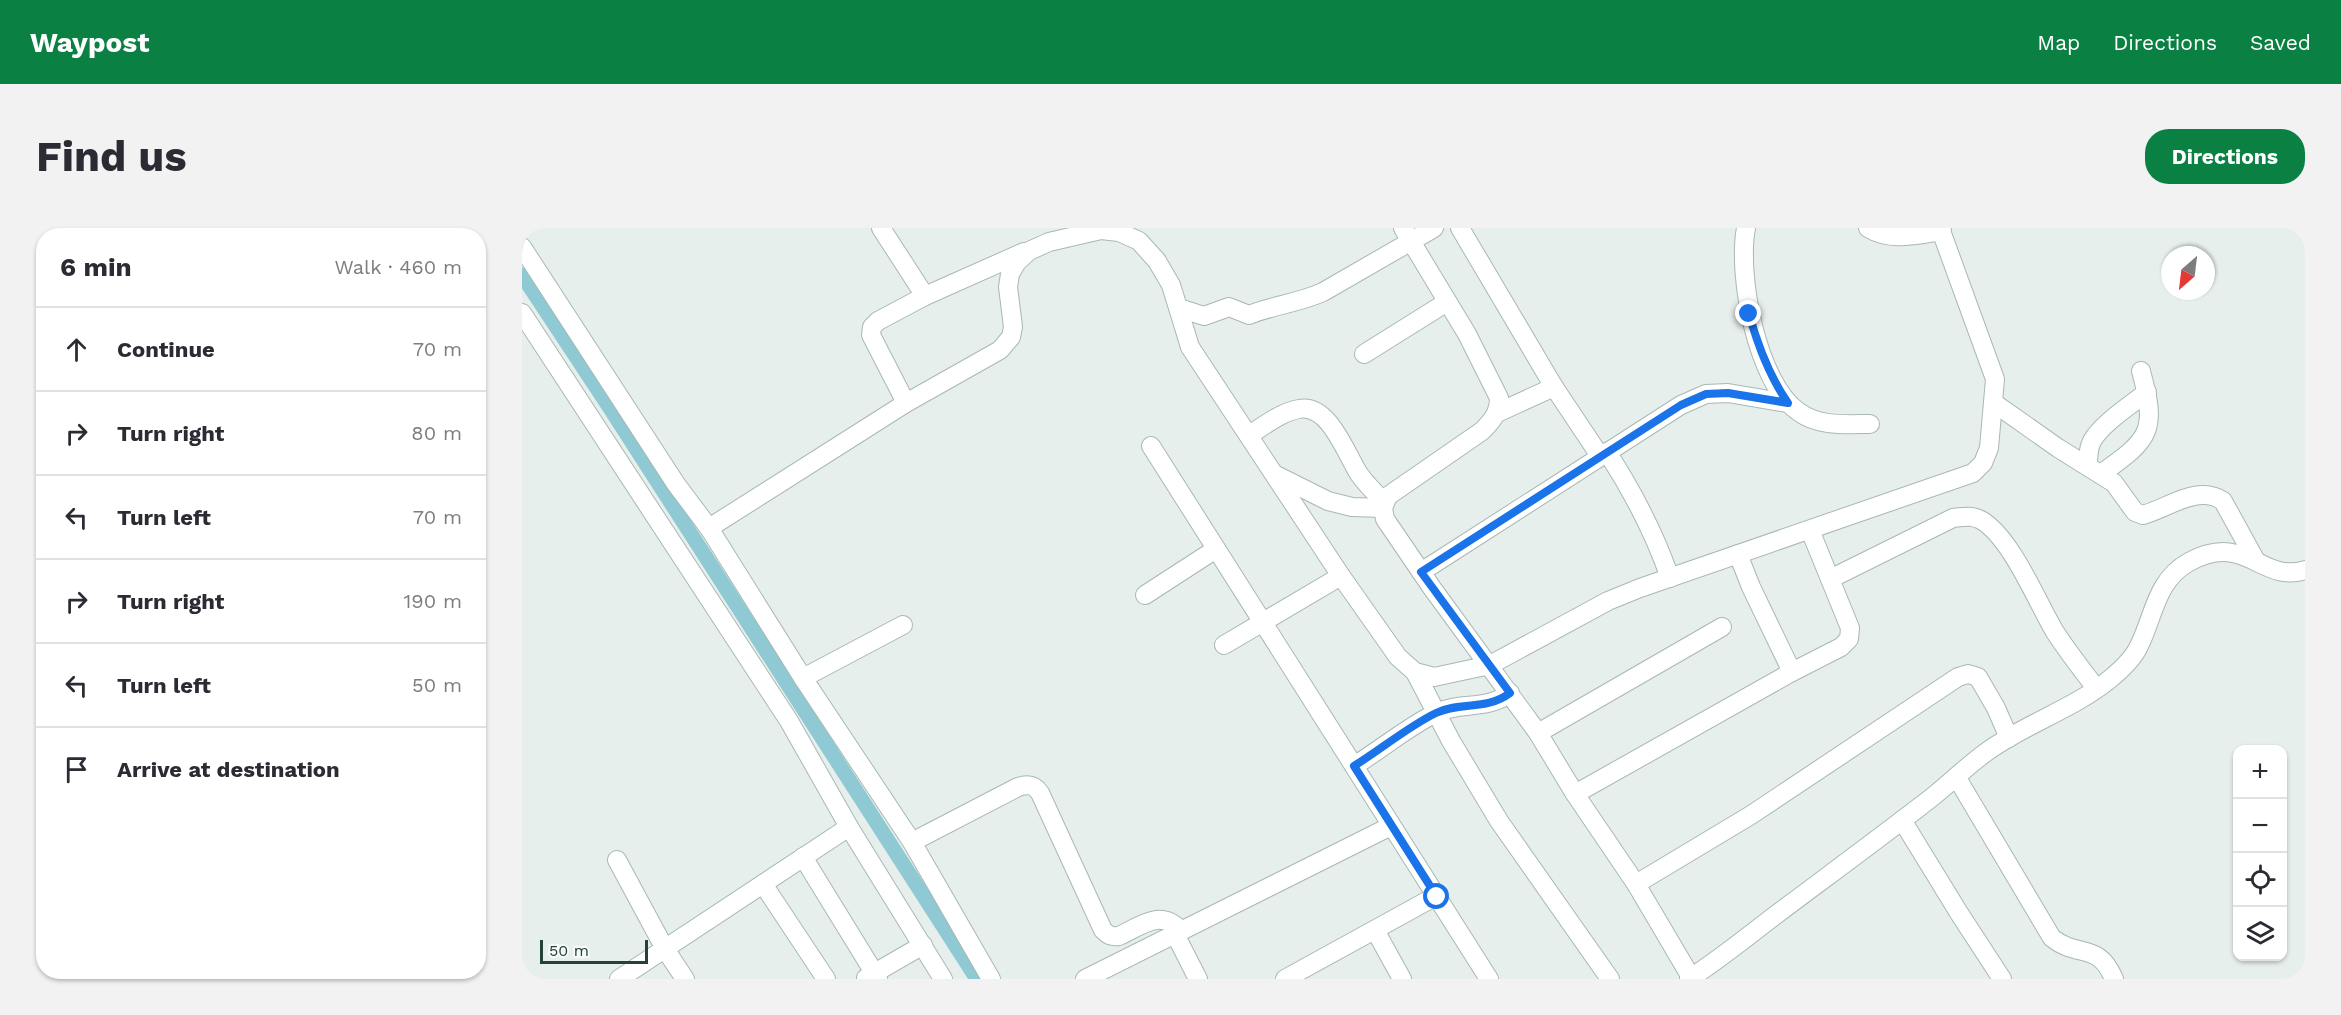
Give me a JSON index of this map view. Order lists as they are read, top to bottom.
{
  "scale_bar": "50 m",
  "north": "bottom left",
  "page": {
    "header": "Waypost",
    "nav": ["Map", "Directions", "Saved"],
    "buttons": "Directions",
    "title": "Find us",
    "heading": ["6 min", "Walk · 460 m"],
    "list": [
      ["Continue", "70 m"],
      ["Turn right", "80 m"],
      ["Turn left", "70 m"],
      ["Turn right", "190 m"],
      ["Turn left", "50 m"],
      "Arrive at destination"
    ],
    "map_buttons": ["+", "−"],
    "scale": "50 m"
  }
}
